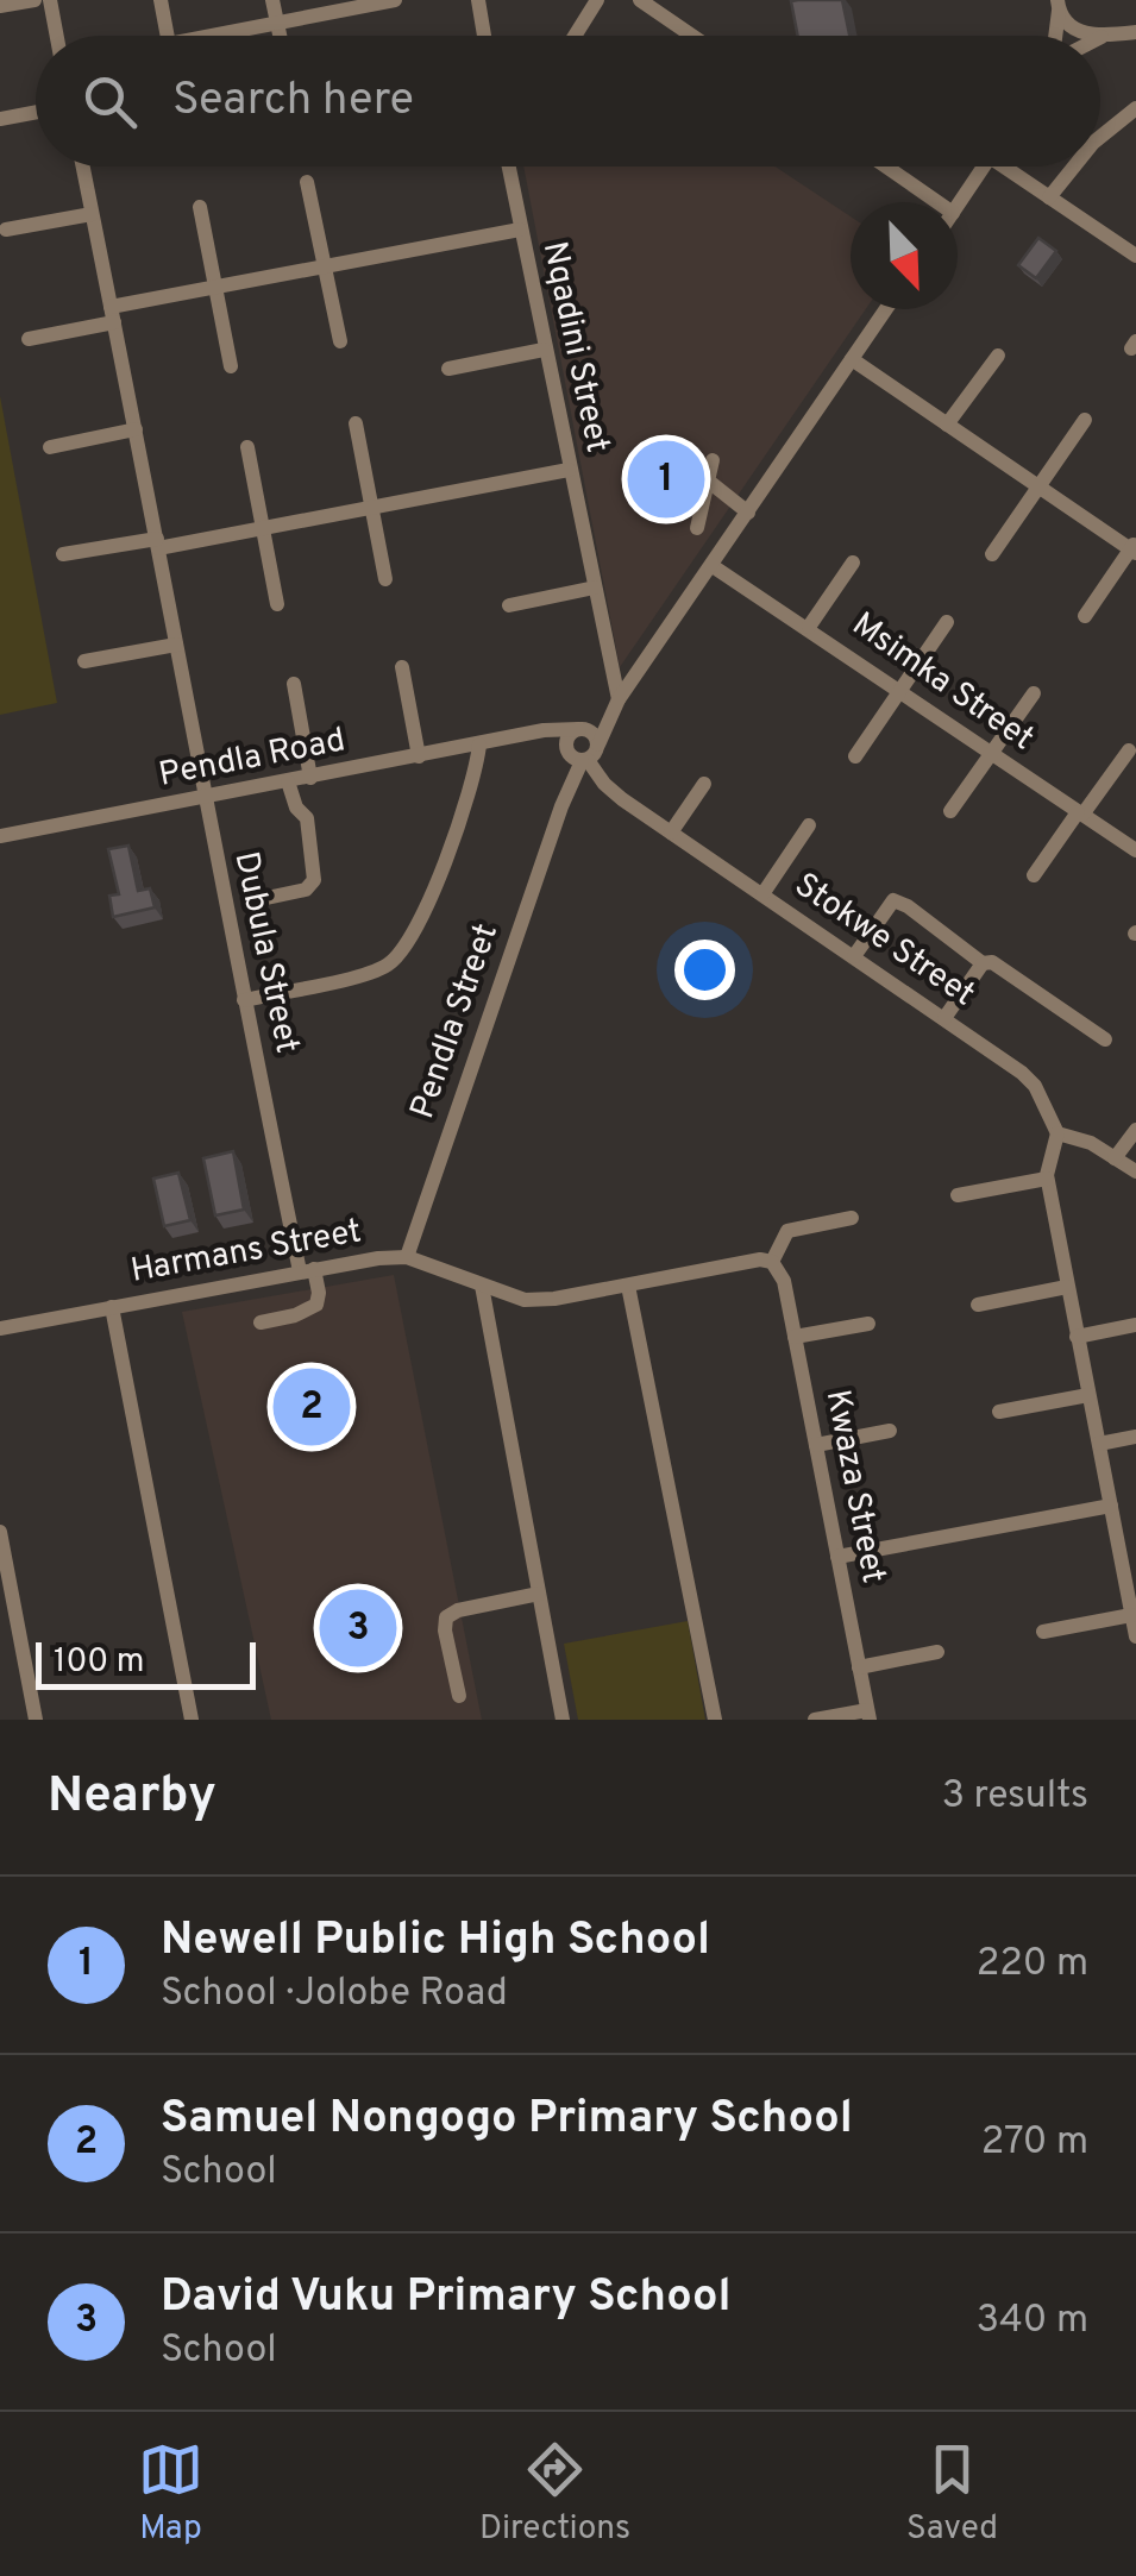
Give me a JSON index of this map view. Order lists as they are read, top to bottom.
{
  "streets": {
    "street": [
      "Nqadini Street",
      "Msimka Street",
      "Pendla Road",
      "Stokwe Street",
      "Dubula Street",
      "Pendla Street",
      "Harmans Street",
      "Kwaza Street"
    ]
  },
  "crossings": [
    ["Pendla Road", "Stokwe Street"],
    ["Pendla Road", "Dubula Street"],
    ["Pendla Road", "Pendla Street"],
    ["Stokwe Street", "Pendla Street"],
    ["Dubula Street", "Pendla Street"],
    ["Dubula Street", "Harmans Street"],
    ["Pendla Street", "Harmans Street"],
    ["Harmans Street", "Kwaza Street"]
  ],
  "scale_bar": "100 m",
  "north": "bottom right",
  "page": {
    "search": "Search here",
    "pins": ["1", "2", "3"],
    "scale": "100 m",
    "heading": ["Nearby", "3 results"],
    "list": [
      {
        "mark": "1",
        "name": "Newell Public High School",
        "note": "School · Jolobe Road",
        "value": "220 m"
      },
      {
        "mark": "2",
        "name": "Samuel Nongogo Primary School",
        "note": "School",
        "value": "270 m"
      },
      {
        "mark": "3",
        "name": "David Vuku Primary School",
        "note": "School",
        "value": "340 m"
      }
    ],
    "nav": ["Map", "Directions", "Saved"]
  }
}
